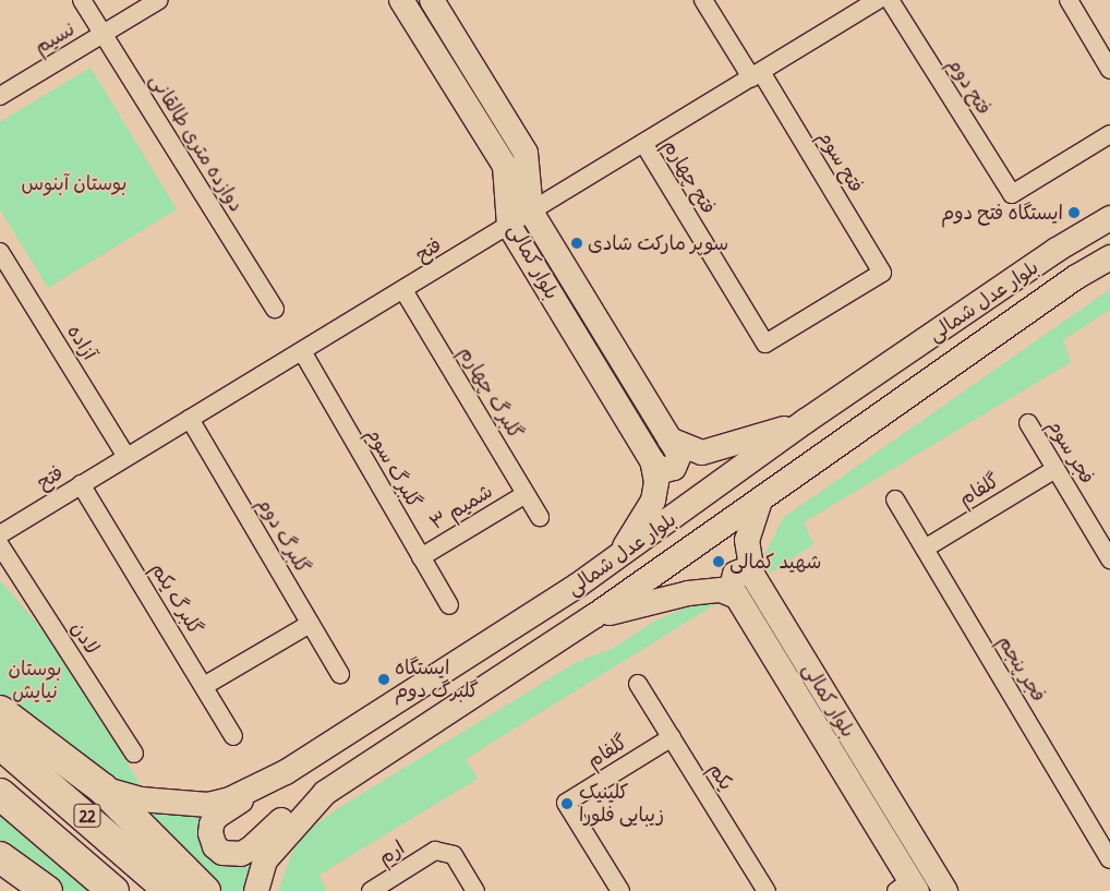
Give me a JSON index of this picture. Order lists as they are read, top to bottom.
{
  "streets": {
    "highway": ["22"],
    "main road": ["بلوار کمالی", "بلوار عدل شمالی"],
    "street": [
      "نسیم",
      "فتح دوم",
      "دوازده متری طالقانی",
      "فتح سوم",
      "فتح چهارم",
      "فتح",
      "آزاده",
      "گلبرگ چهارم",
      "فجر سوم",
      "گلبرگ سوم",
      "گلفام",
      "شمیم ۳",
      "گلبرگ دوم",
      "گلبرگ یکم",
      "لادن",
      "فجر پنجم",
      "یکم",
      "ارم"
    ]
  },
  "crossings": [
    ["نسیم", "دوازده متری طالقانی"],
    ["فتح سوم", "فتح چهارم"],
    ["فتح سوم", "فتح"],
    ["فتح چهارم", "فتح"],
    ["فتح", "بلوار کمالی"],
    ["فتح", "آزاده"],
    ["فتح", "گلبرگ چهارم"],
    ["فتح", "گلبرگ سوم"],
    ["فتح", "گلبرگ دوم"],
    ["فتح", "گلبرگ یکم"],
    ["بلوار کمالی", "بلوار عدل شمالی"],
    ["گلبرگ چهارم", "شمیم ۳"],
    ["فجر سوم", "گلفام"],
    ["گلبرگ سوم", "شمیم ۳"],
    ["گلفام", "فجر پنجم"],
    ["گلفام", "یکم"]
  ],
  "parks": ["بوستان آبنوس", "بوستان نیایش"],
  "places": [
    "ایستگاه فتح دوم",
    "سوپر مارکت شادی",
    "شهید کمالی",
    "ایستگاه گلبرگ دوم",
    "کلینیک زیبایی فلورا"
  ]
}
